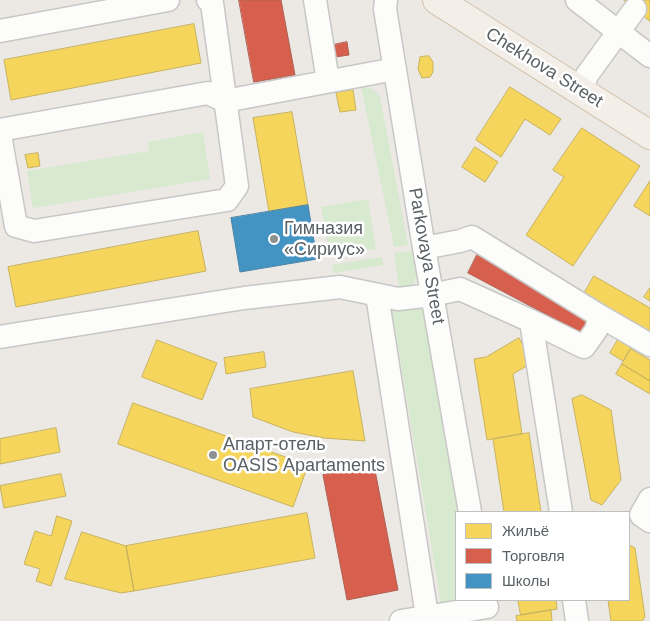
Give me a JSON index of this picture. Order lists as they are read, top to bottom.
{
  "streets": {
    "main road": ["Chekhova Street"],
    "street": ["Parkovaya Street"]
  },
  "places": ["Гимназия «Сириус»", "Апарт-отель OASIS Apartaments"],
  "legend": ["Жильё", "Торговля", "Школы"]
}
